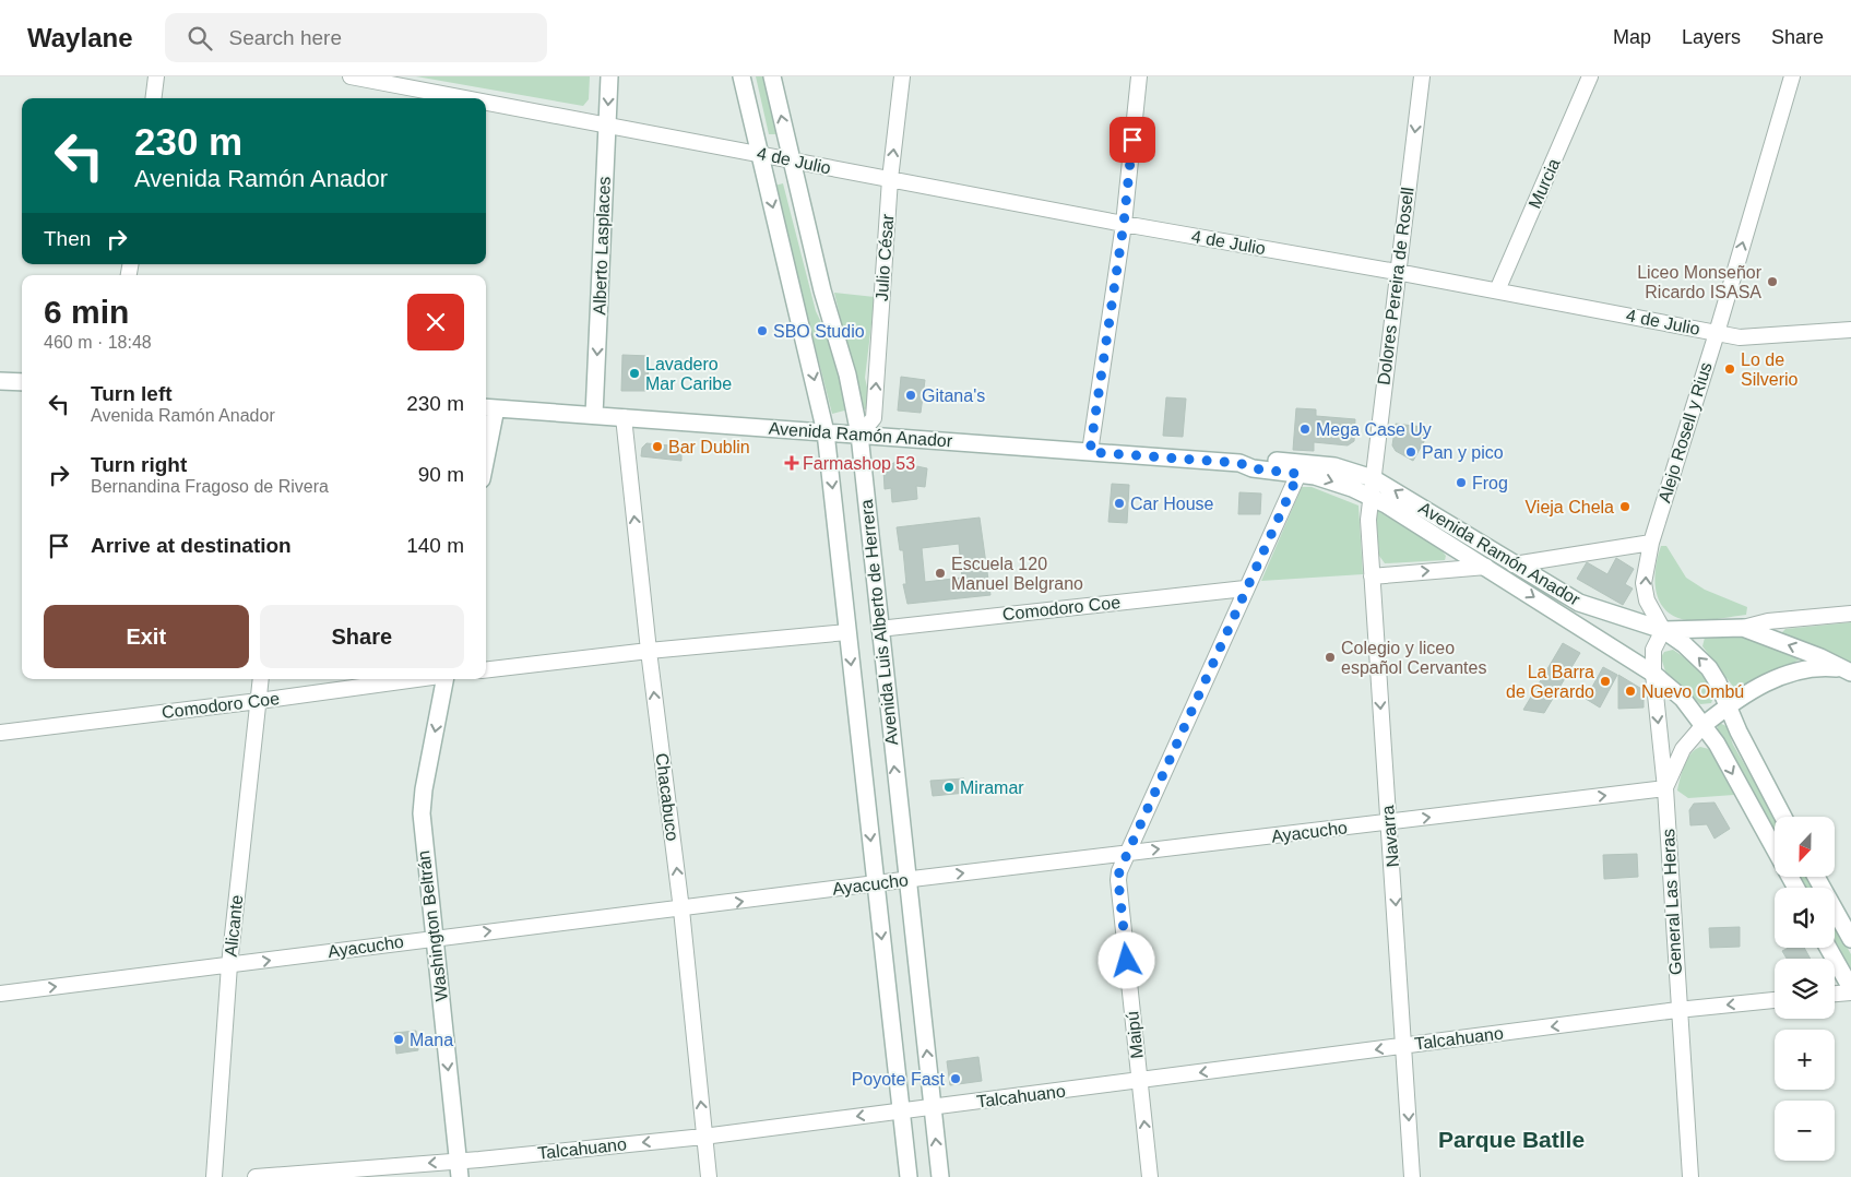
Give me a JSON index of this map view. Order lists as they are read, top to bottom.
{
  "streets": {
    "street": [
      "4 de Julio",
      "Murcia",
      "Alberto Lasplaces",
      "Julio César",
      "Dolores Pereira de Rosell",
      "Alejo Rosell y Rius",
      "Avenida Ramón Anador",
      "Comodoro Coe",
      "Avenida Luis Alberto de Herrera",
      "Chacabuco",
      "Ayacucho",
      "Navarra",
      "General Las Heras",
      "Alicante",
      "Washington Beltrán",
      "Maipú",
      "Talcahuano"
    ]
  },
  "crossings": [
    ["4 de Julio", "Murcia"],
    ["4 de Julio", "Alberto Lasplaces"],
    ["4 de Julio", "Julio César"],
    ["4 de Julio", "Dolores Pereira de Rosell"],
    ["4 de Julio", "Alejo Rosell y Rius"],
    ["4 de Julio", "Avenida Luis Alberto de Herrera"],
    ["Alberto Lasplaces", "Avenida Ramón Anador"],
    ["Julio César", "Avenida Ramón Anador"],
    ["Julio César", "Avenida Luis Alberto de Herrera"],
    ["Dolores Pereira de Rosell", "Avenida Ramón Anador"],
    ["Dolores Pereira de Rosell", "Navarra"],
    ["Alejo Rosell y Rius", "Avenida Ramón Anador"],
    ["Alejo Rosell y Rius", "General Las Heras"],
    ["Avenida Ramón Anador", "Avenida Luis Alberto de Herrera"],
    ["Avenida Ramón Anador", "Chacabuco"],
    ["Avenida Ramón Anador", "Navarra"],
    ["Avenida Ramón Anador", "General Las Heras"],
    ["Avenida Ramón Anador", "Maipú"],
    ["Comodoro Coe", "Avenida Luis Alberto de Herrera"],
    ["Comodoro Coe", "Alicante"],
    ["Comodoro Coe", "Maipú"],
    ["Avenida Luis Alberto de Herrera", "Ayacucho"],
    ["Avenida Luis Alberto de Herrera", "Talcahuano"],
    ["Chacabuco", "Ayacucho"],
    ["Chacabuco", "Talcahuano"],
    ["Ayacucho", "Navarra"],
    ["Ayacucho", "General Las Heras"],
    ["Ayacucho", "Alicante"],
    ["Ayacucho", "Washington Beltrán"],
    ["Ayacucho", "Maipú"],
    ["Navarra", "Talcahuano"],
    ["General Las Heras", "Talcahuano"],
    ["Washington Beltrán", "Talcahuano"],
    ["Maipú", "Talcahuano"]
  ],
  "one_way": [
    "Alberto Lasplaces",
    "Julio César",
    "Dolores Pereira de Rosell",
    "Alejo Rosell y Rius",
    "Chacabuco",
    "Ayacucho",
    "Navarra",
    "Washington Beltrán",
    "Talcahuano"
  ],
  "districts": ["Parque Batlle"],
  "places": {
    "other": [
      "Liceo Monseñor Ricardo ISASA",
      "SBO Studio",
      "Lo de Silverio",
      "Lavadero Mar Caribe",
      "Gitana's",
      "Mega Case Uy",
      "Bar Dublin",
      "Pan y pico",
      "Frog",
      "Car House",
      "Vieja Chela",
      "Escuela 120 Manuel Belgrano",
      "Colegio y liceo español Cervantes",
      "La Barra de Gerardo",
      "Nuevo Ombú",
      "Miramar",
      "Mana",
      "Poyote Fast"
    ],
    "health": ["Farmashop 53"]
  },
  "north": "bottom",
  "page": {
    "header": "Waylane",
    "search": "Search here",
    "nav": ["Map", "Layers", "Share"],
    "turn": ["230 m", "Avenida Ramón Anador"],
    "then": "Then",
    "heading": ["6 min", "460 m · 18:48"],
    "list": [
      {
        "name": "Turn left",
        "note": "Avenida Ramón Anador",
        "value": "230 m"
      },
      {
        "name": "Turn right",
        "note": "Bernandina Fragoso de Rivera",
        "value": "90 m"
      },
      {
        "name": "Arrive at destination",
        "value": "140 m"
      }
    ],
    "buttons": ["Exit", "Share"],
    "map_buttons": ["+", "−"]
  }
}
